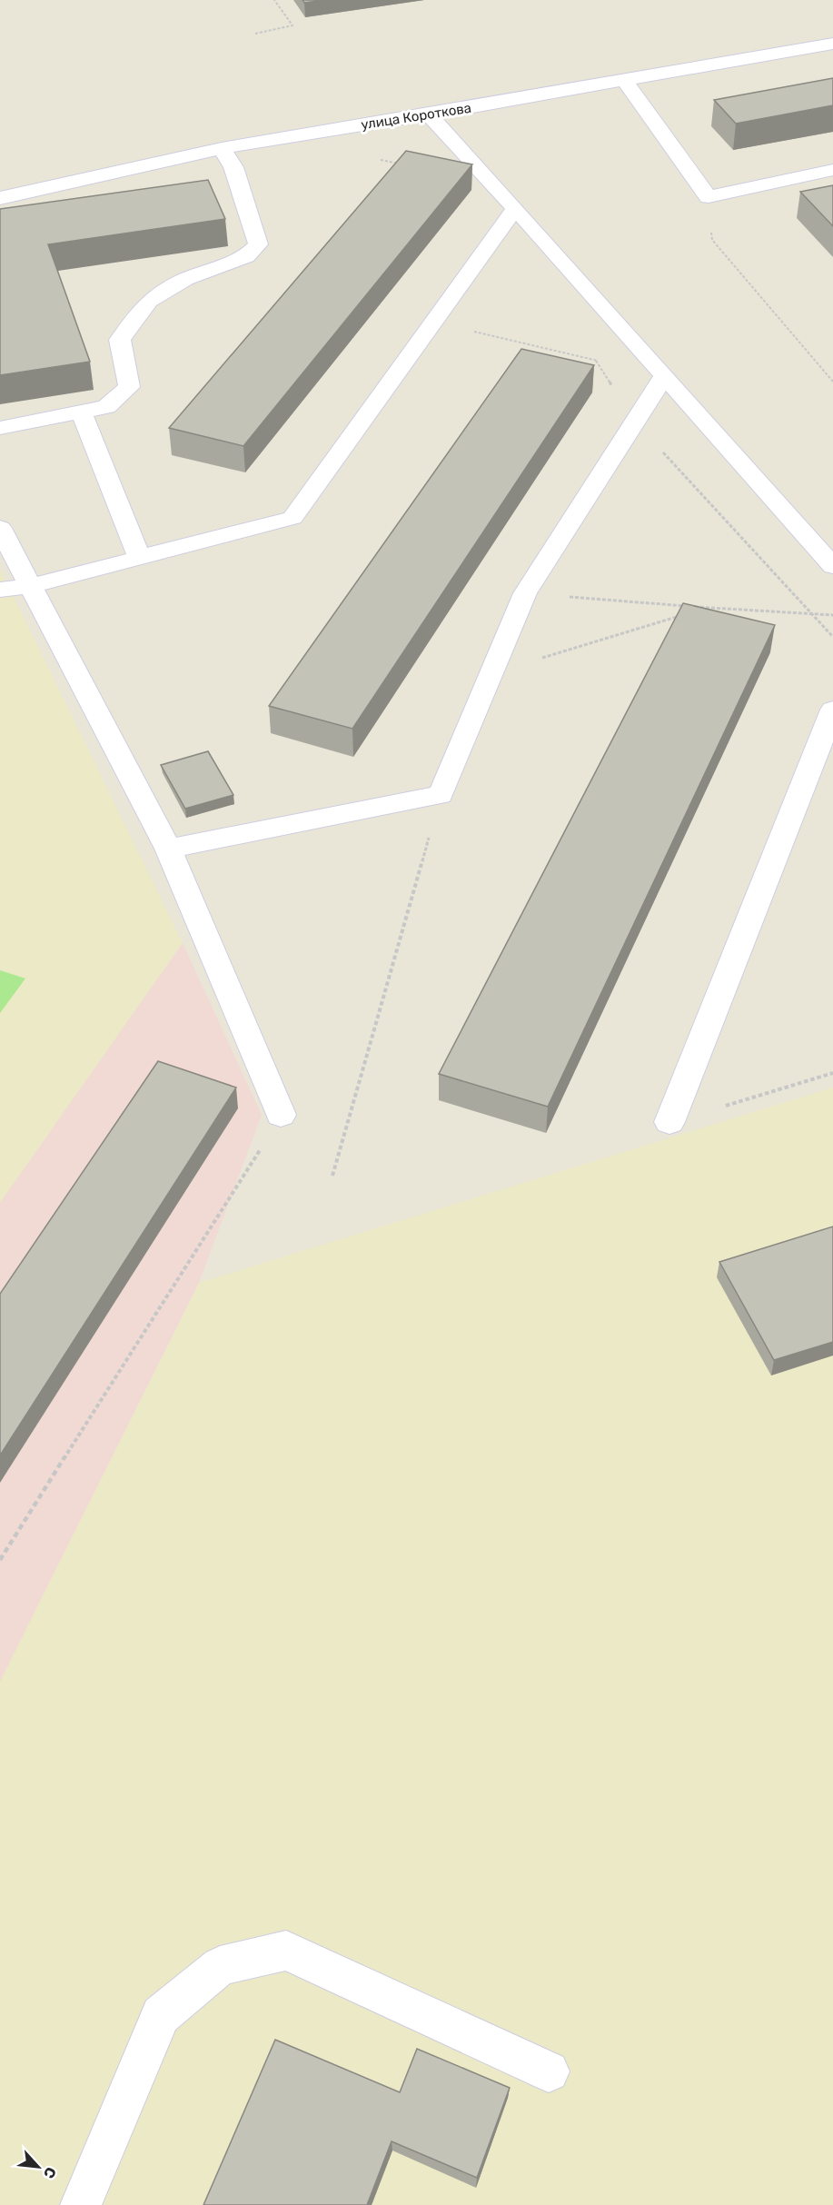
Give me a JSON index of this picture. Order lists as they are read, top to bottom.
{
  "streets": {
    "street": ["улица Короткова"]
  },
  "north": "bottom right"
}
